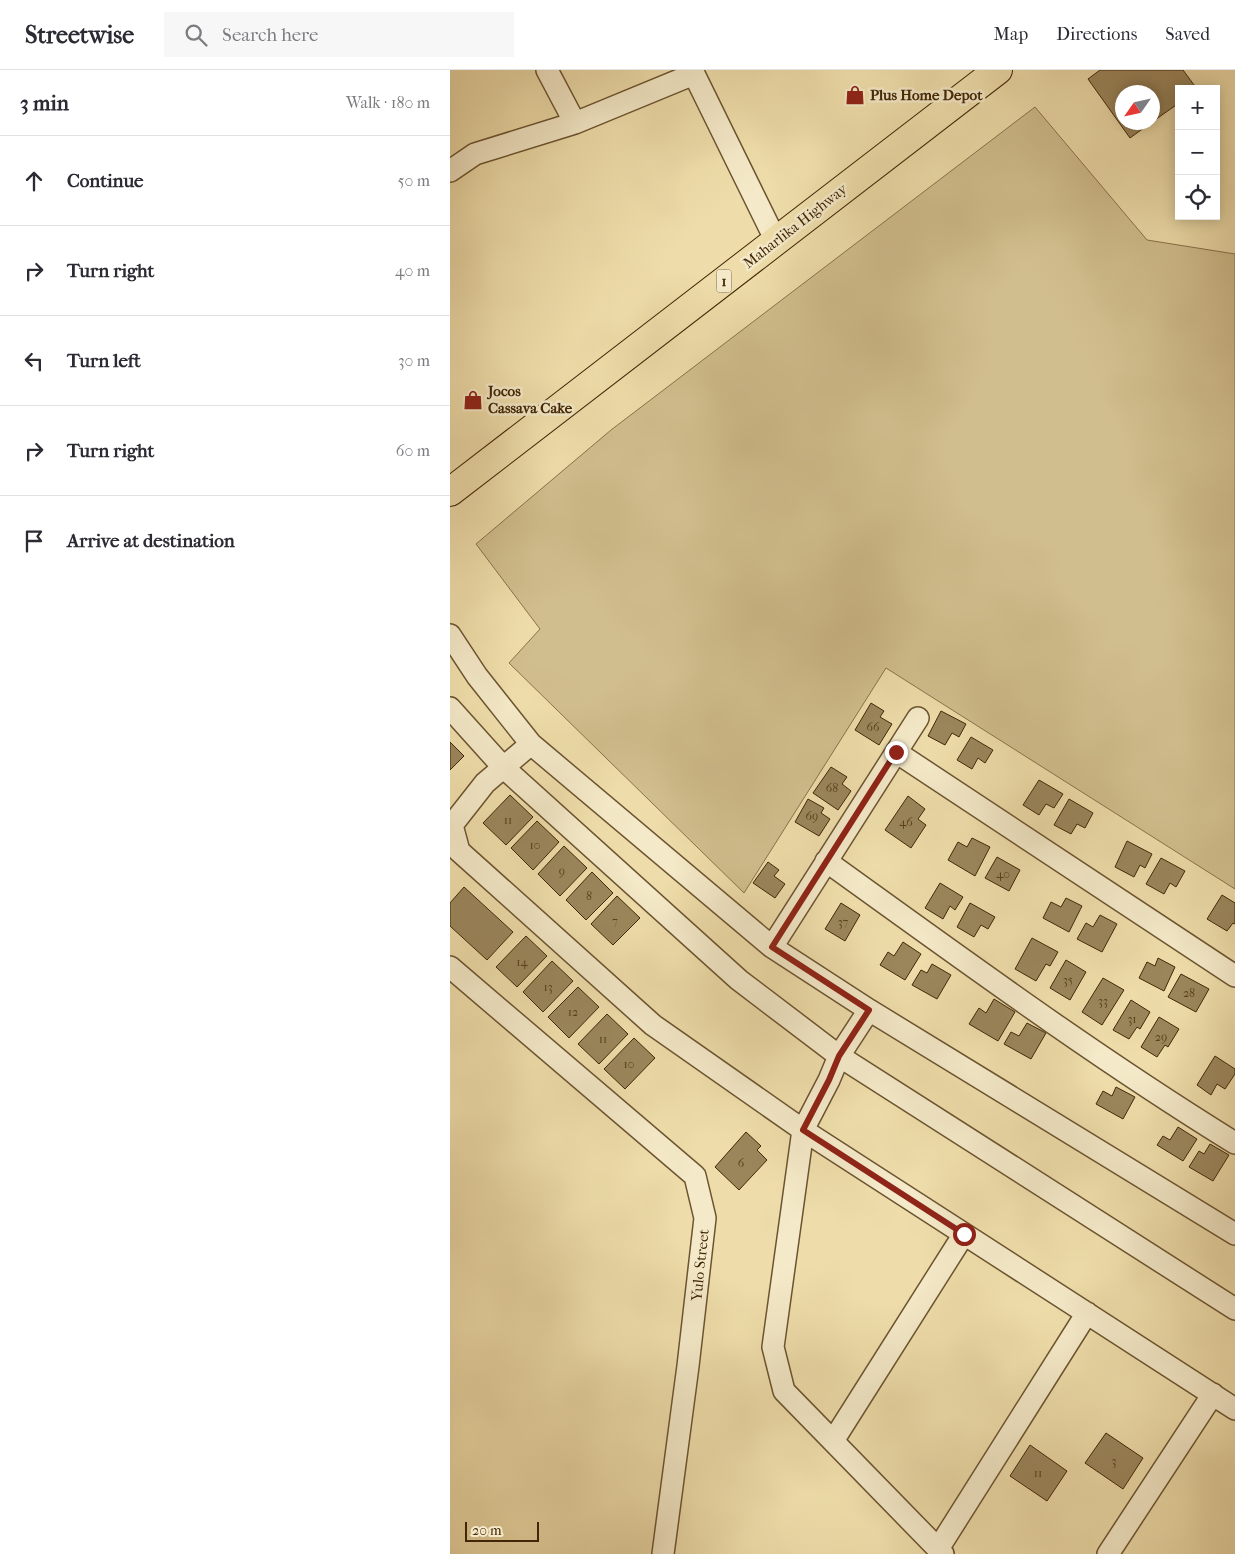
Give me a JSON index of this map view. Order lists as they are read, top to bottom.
{
  "streets": {
    "highway": ["Maharlika Highway", "1"],
    "street": ["Yulo Street"]
  },
  "places": {
    "shop": ["Plus Home Depot", "Jocos Cassava Cake"]
  },
  "house_numbers": [
    "66",
    "68",
    "69",
    "11",
    "46",
    "10",
    "9",
    "40",
    "8",
    "7",
    "37",
    "14",
    "35",
    "13",
    "28",
    "33",
    "12",
    "31",
    "29",
    "11",
    "10",
    "6",
    "3",
    "11"
  ],
  "scale_bar": "20 m",
  "north": "bottom left",
  "page": {
    "header": "Streetwise",
    "search": "Search here",
    "nav": ["Map", "Directions", "Saved"],
    "heading": ["3 min", "Walk · 180 m"],
    "map_buttons": ["+", "−"],
    "list": [
      ["Continue", "50 m"],
      ["Turn right", "40 m"],
      ["Turn left", "30 m"],
      ["Turn right", "60 m"],
      "Arrive at destination"
    ],
    "scale": "20 m"
  }
}
